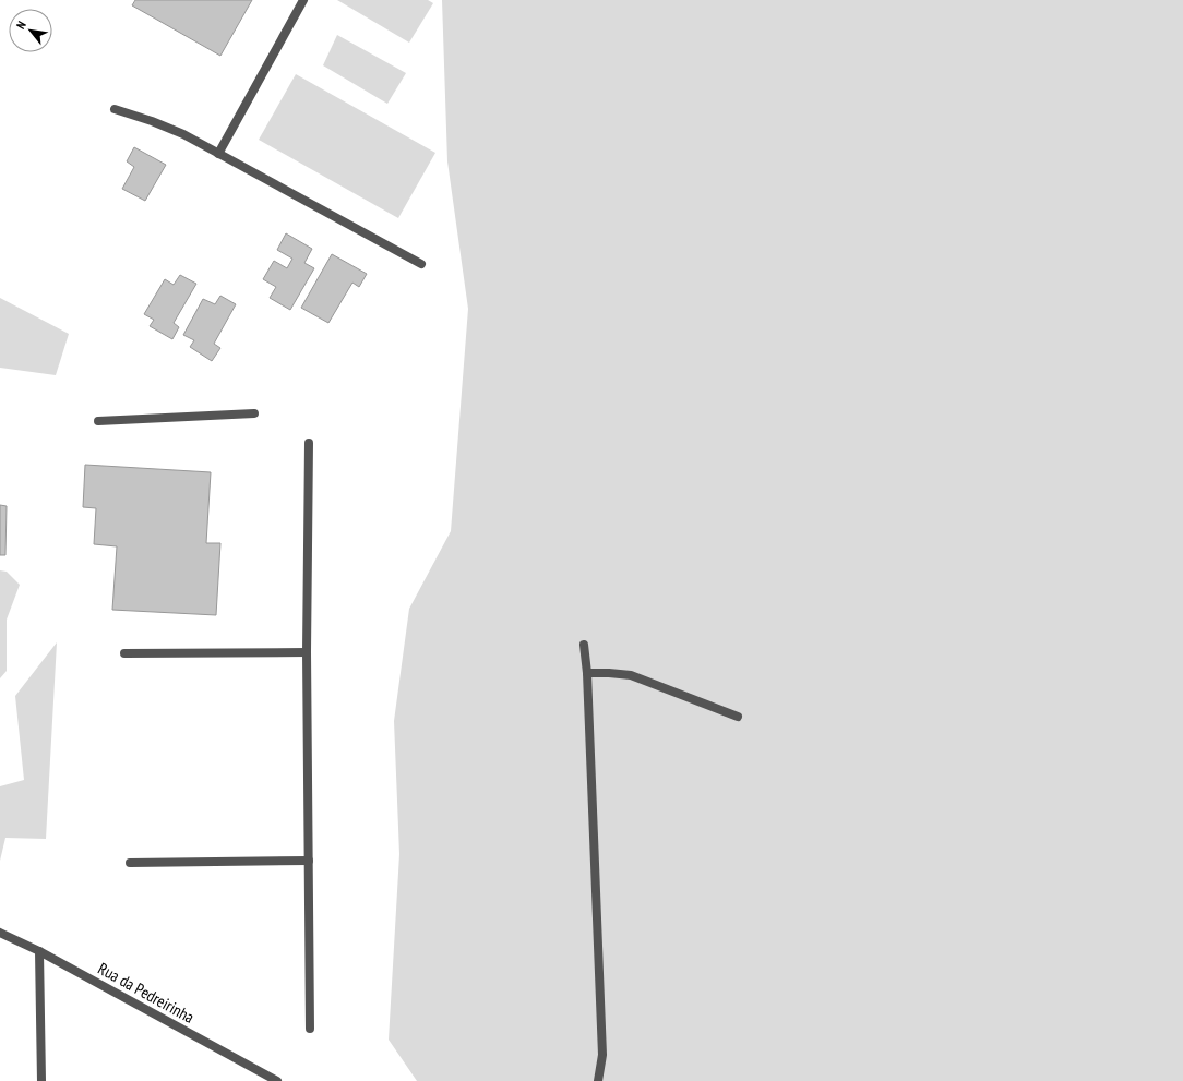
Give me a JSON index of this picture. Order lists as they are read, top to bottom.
{
  "streets": {
    "street": ["Rua da Pedreirinha"]
  },
  "north": "top left"
}
